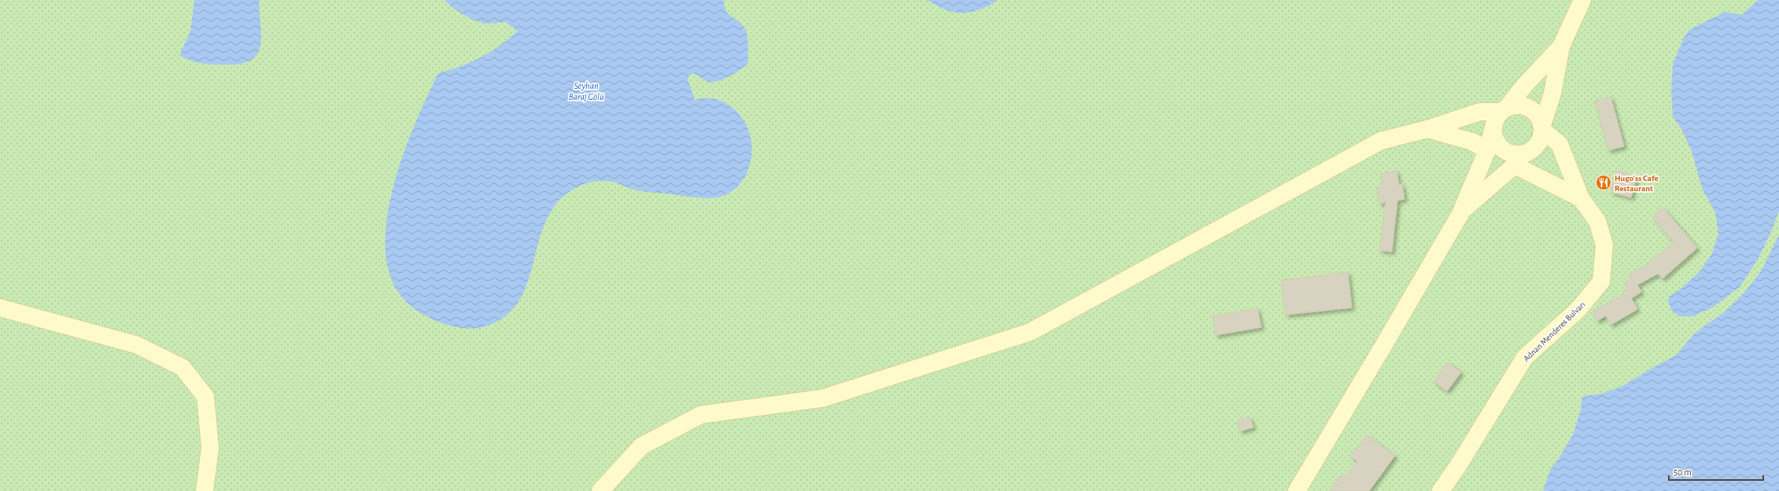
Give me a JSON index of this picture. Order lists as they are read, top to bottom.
{
  "streets": {
    "street": ["Adnan Menderes Bulvarı"]
  },
  "water": ["Seyhan Baraj Gölü"],
  "places": {
    "restaurant": ["Hugo'ss Cafe Restaurant"]
  },
  "scale_bar": "50 m"
}
